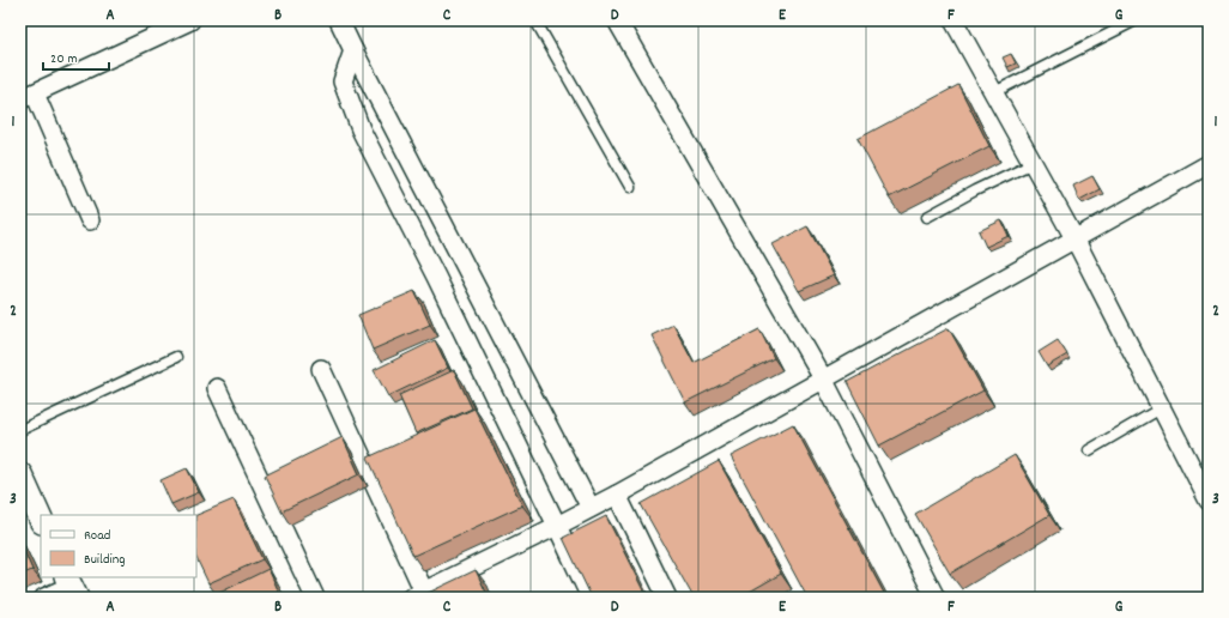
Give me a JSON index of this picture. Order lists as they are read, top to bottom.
{
  "legend": ["Road", "Building"],
  "scale_bar": "20 m",
  "grid": {
    "columns": [
      "A",
      "B",
      "C",
      "D",
      "E",
      "F",
      "G"
    ],
    "rows": ["1", "2", "3"]
  }
}
